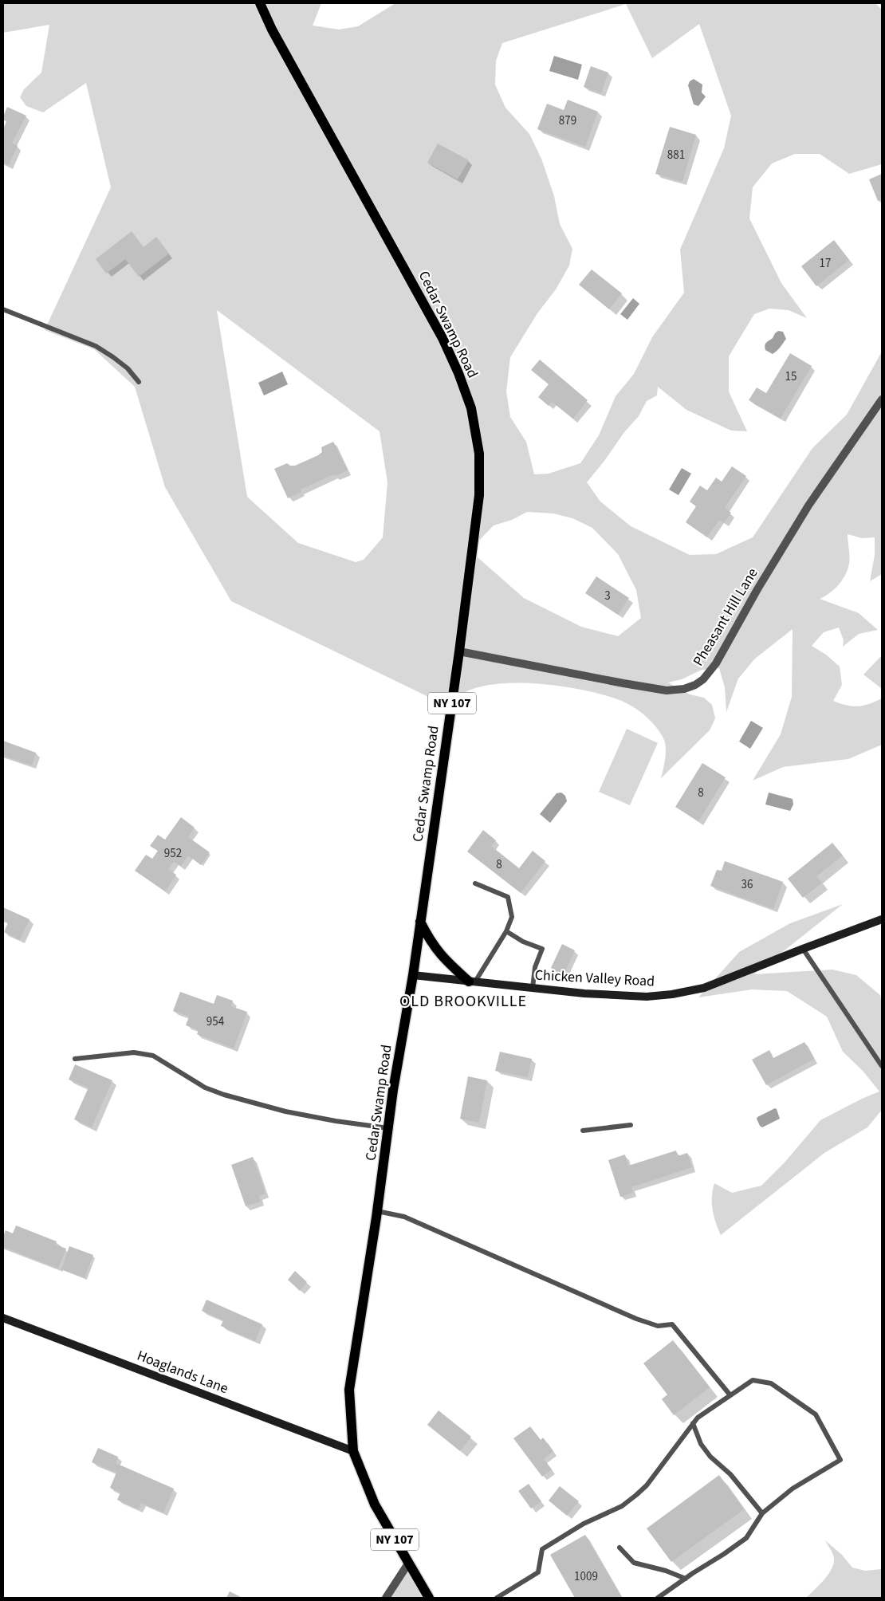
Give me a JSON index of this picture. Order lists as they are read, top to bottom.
{
  "streets": {
    "main road": [
      "Cedar Swamp Road",
      "NY 107",
      "Chicken Valley Road",
      "Hoaglands Lane"
    ],
    "street": ["Pheasant Hill Lane"]
  },
  "crossings": [
    ["Cedar Swamp Road", "Pheasant Hill Lane"],
    ["Cedar Swamp Road", "Chicken Valley Road"],
    ["Cedar Swamp Road", "Hoaglands Lane"]
  ],
  "districts": ["OLD BROOKVILLE"],
  "house_numbers": [
    "879",
    "881",
    "17",
    "15",
    "3",
    "8",
    "952",
    "8",
    "36",
    "954",
    "1009"
  ]
}
